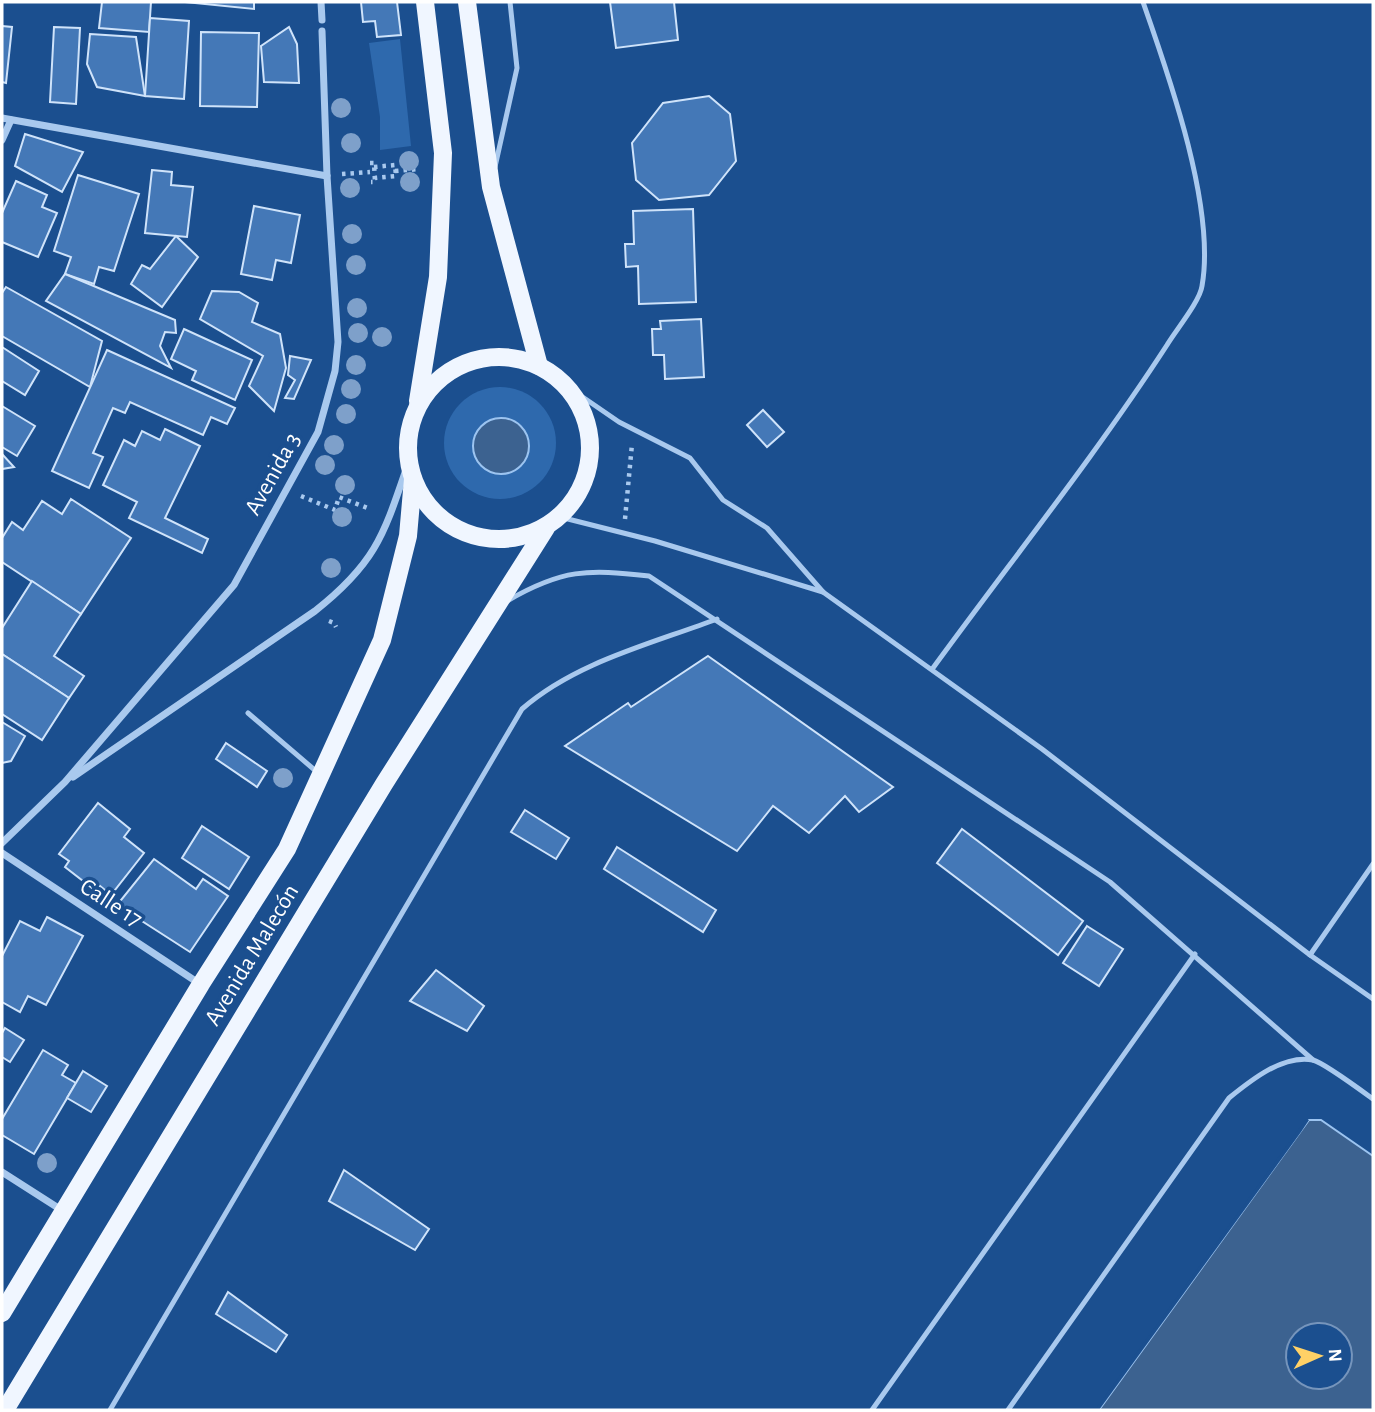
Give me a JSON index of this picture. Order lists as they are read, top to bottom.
{
  "streets": {
    "main road": ["Avenida Malecón"],
    "street": ["Avenida 3", "Calle 17"]
  },
  "crossings": [
    ["Calle 17", "Avenida Malecón"]
  ],
  "north": "right"
}
